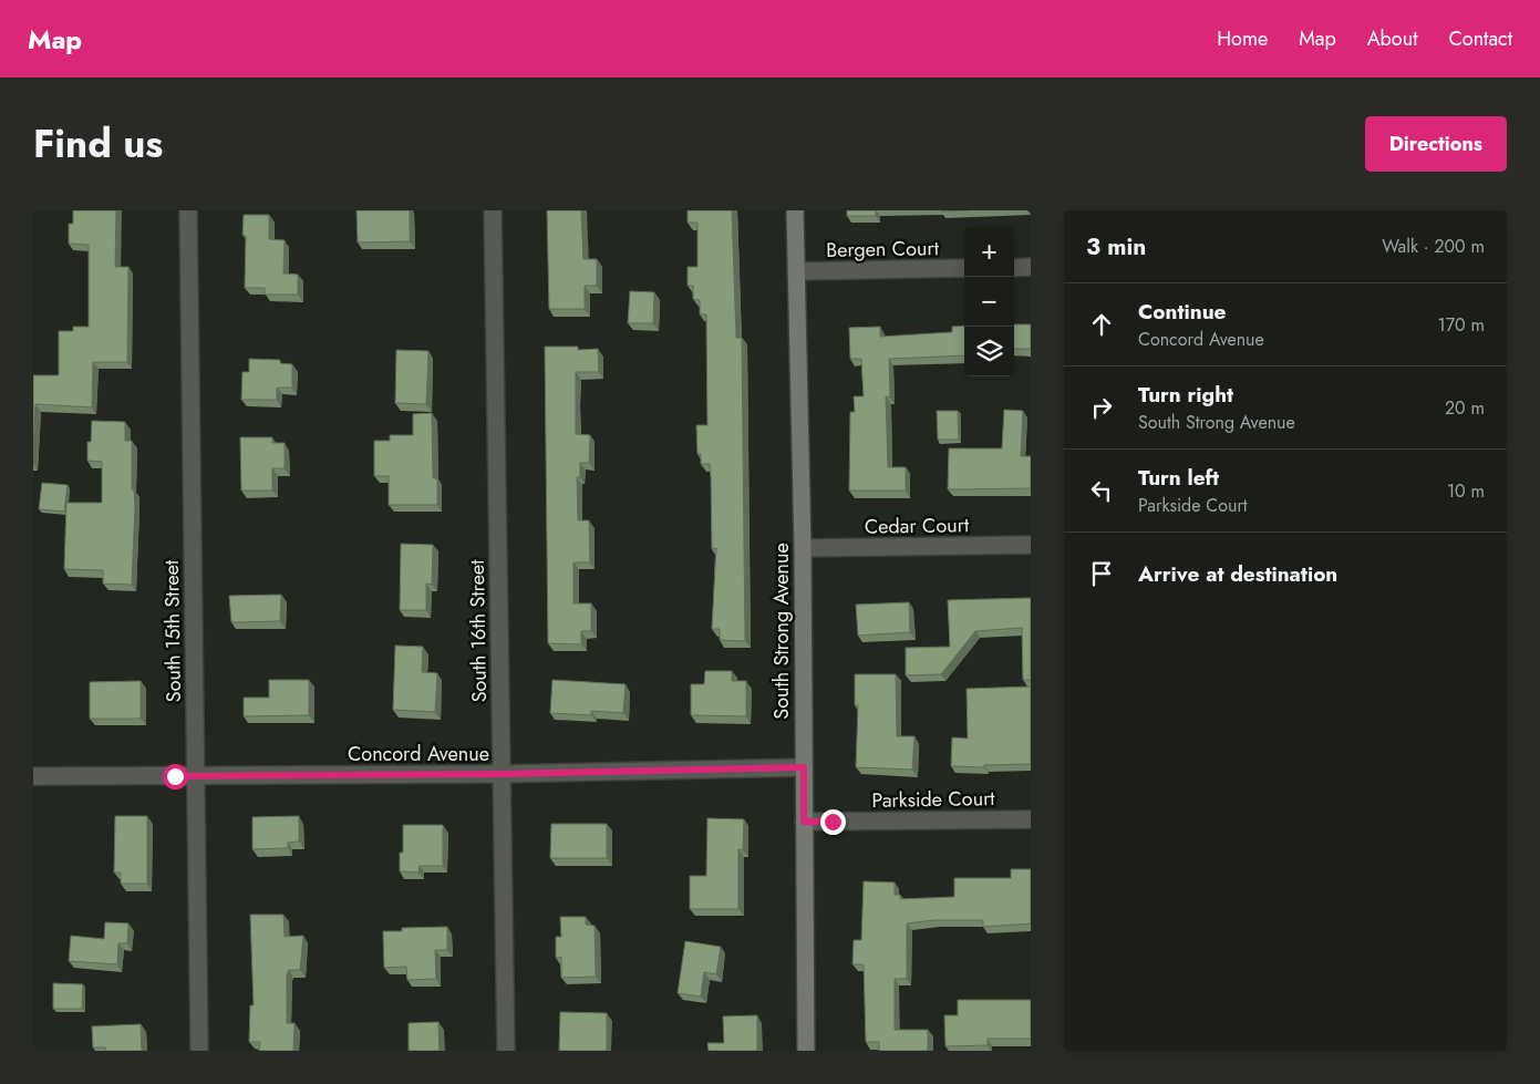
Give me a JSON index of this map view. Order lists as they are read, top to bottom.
{
  "streets": {
    "street": [
      "Bergen Court",
      "Cedar Court",
      "South 15th Street",
      "South 16th Street",
      "South Strong Avenue",
      "Concord Avenue",
      "Parkside Court"
    ]
  },
  "crossings": [
    ["Bergen Court", "South Strong Avenue"],
    ["Cedar Court", "South Strong Avenue"],
    ["South 15th Street", "Concord Avenue"],
    ["South 16th Street", "Concord Avenue"],
    ["South Strong Avenue", "Concord Avenue"],
    ["South Strong Avenue", "Parkside Court"]
  ],
  "page": {
    "header": "Map",
    "nav": [
      "Home",
      "Map",
      "About",
      "Contact"
    ],
    "title": "Find us",
    "buttons": "Directions",
    "heading": ["3 min", "Walk · 200 m"],
    "map_buttons": ["+", "−"],
    "list": [
      ["Continue", "Concord Avenue", "170 m"],
      ["Turn right", "South Strong Avenue", "20 m"],
      ["Turn left", "Parkside Court", "10 m"],
      "Arrive at destination"
    ]
  }
}
